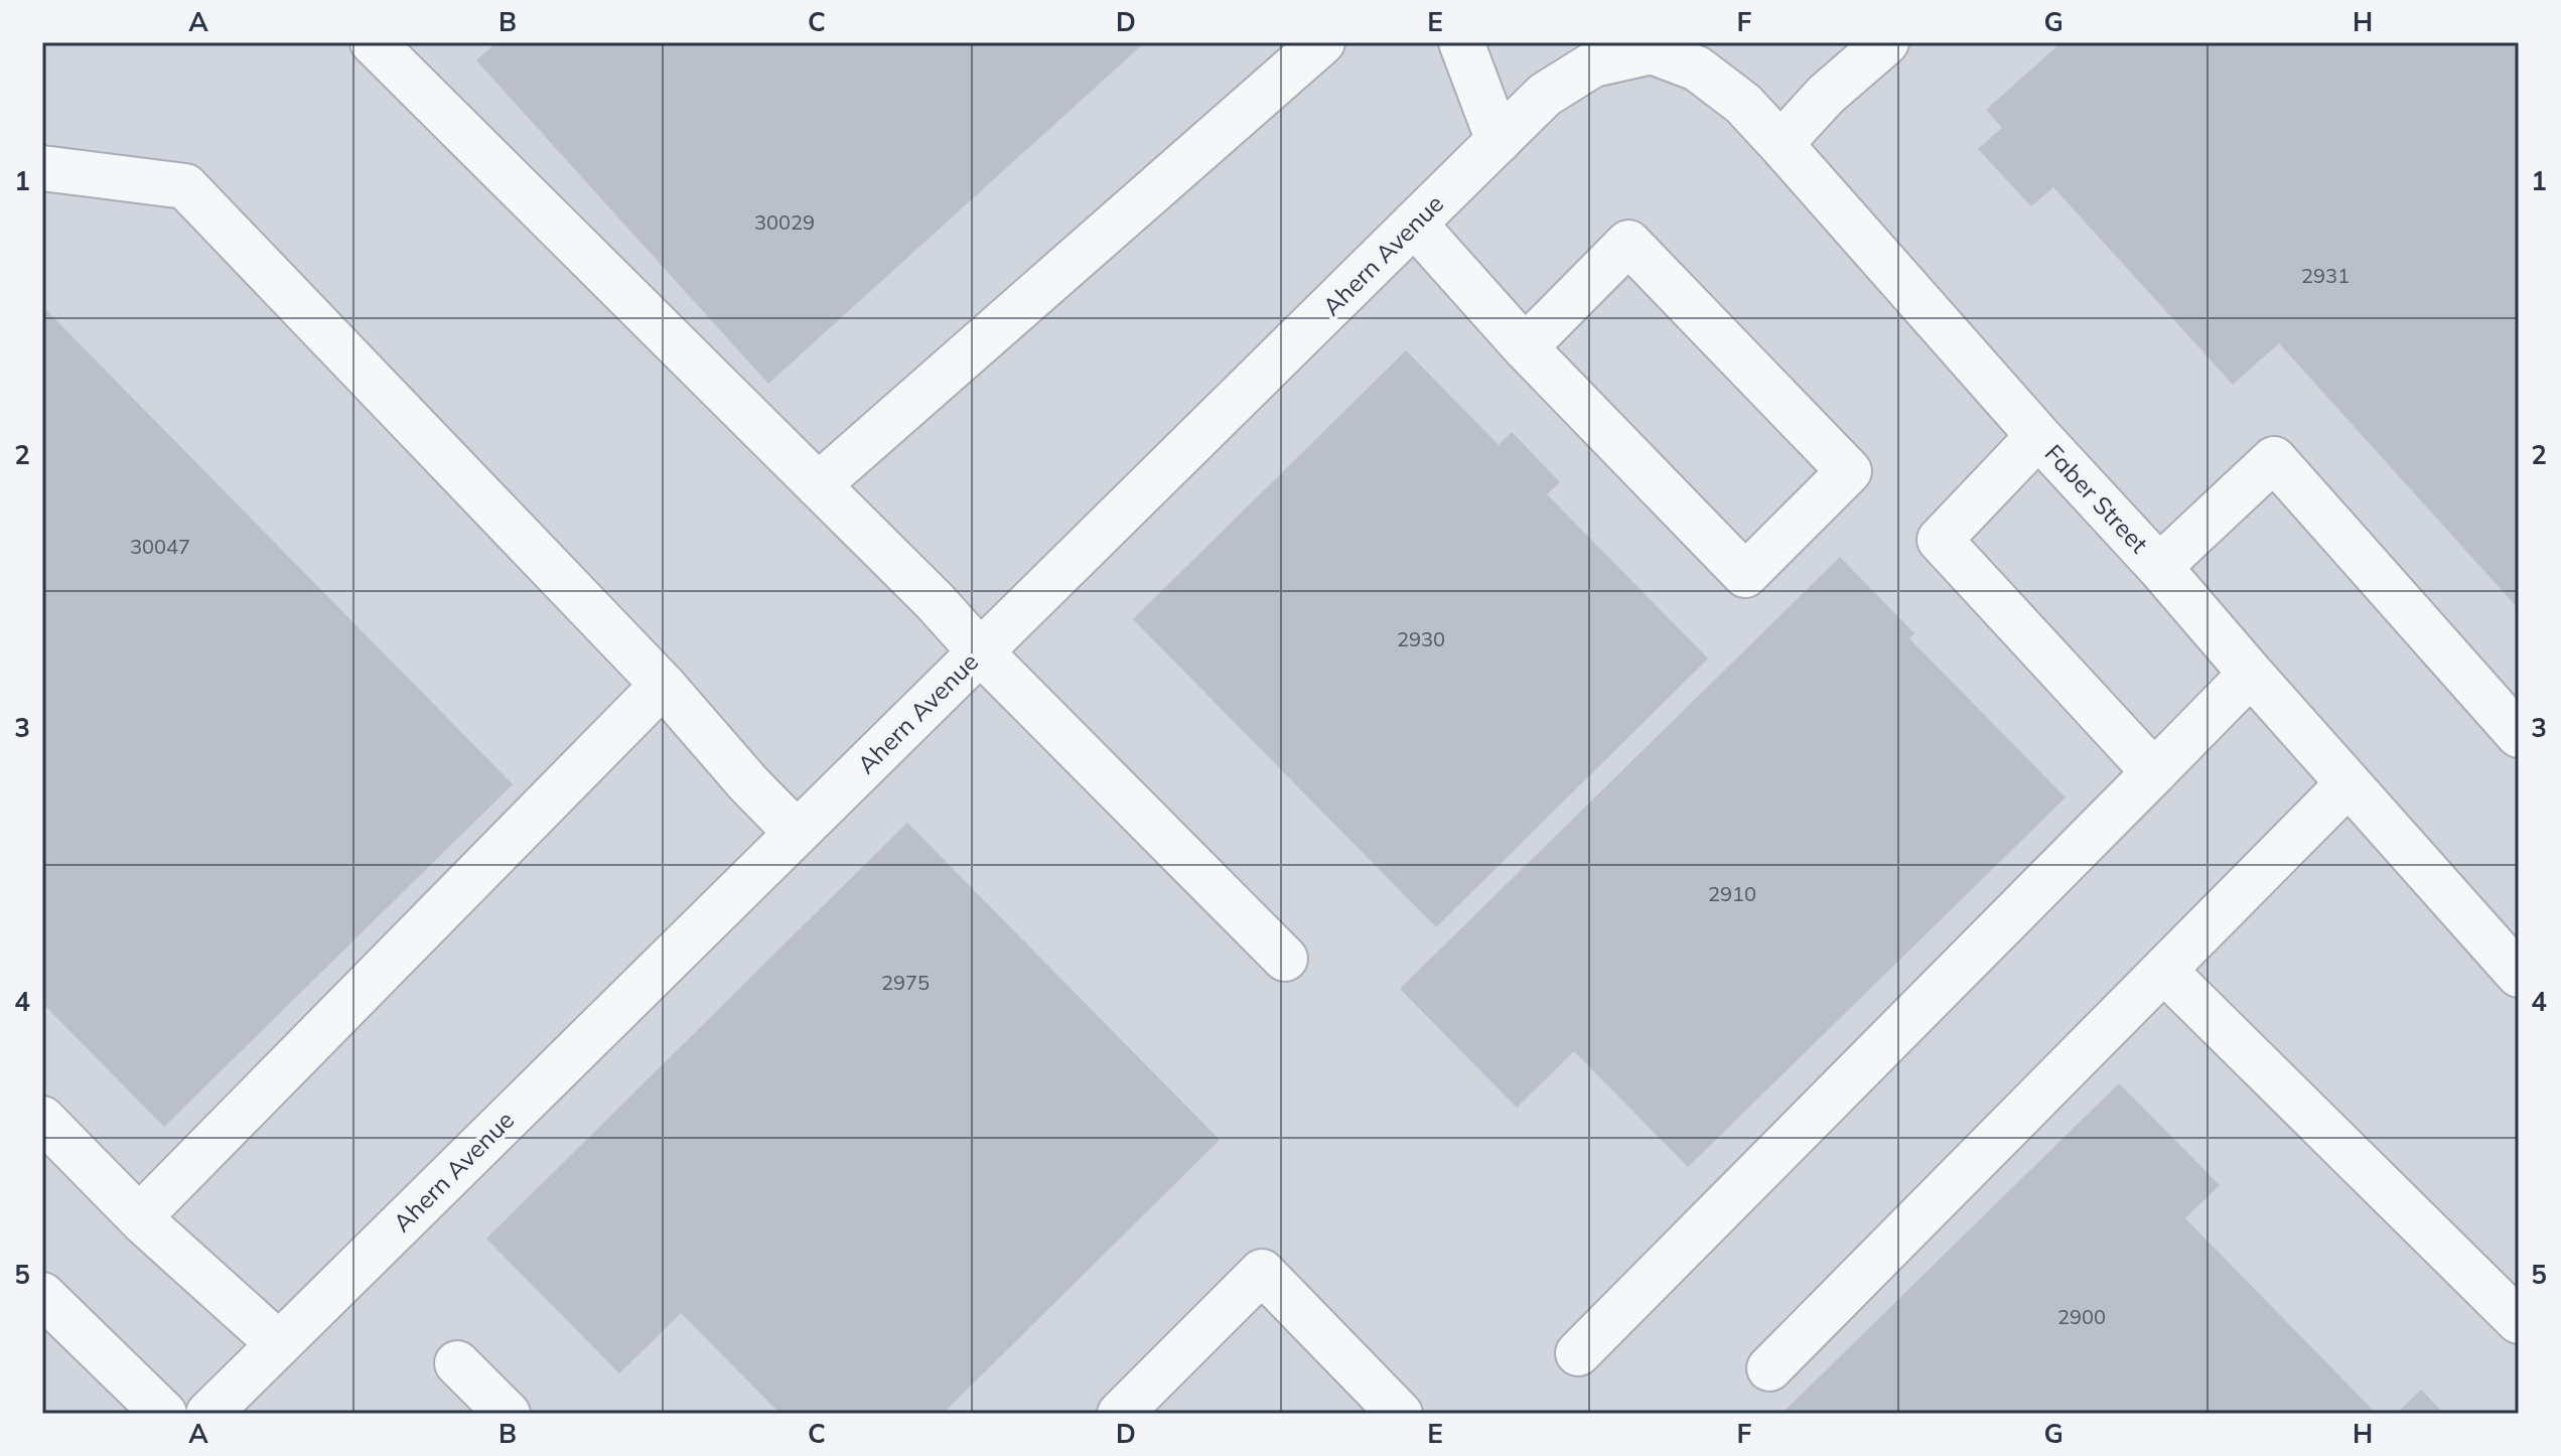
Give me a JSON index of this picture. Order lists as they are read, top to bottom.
{
  "streets": {
    "street": ["Ahern Avenue", "Faber Street"]
  },
  "crossings": [
    ["Ahern Avenue", "Faber Street"]
  ],
  "house_numbers": [
    "30029",
    "2931",
    "30047",
    "2930",
    "2910",
    "2975",
    "2900"
  ],
  "grid": {
    "columns": [
      "A",
      "B",
      "C",
      "D",
      "E",
      "F",
      "G",
      "H"
    ],
    "rows": [
      "1",
      "2",
      "3",
      "4",
      "5"
    ]
  }
}
